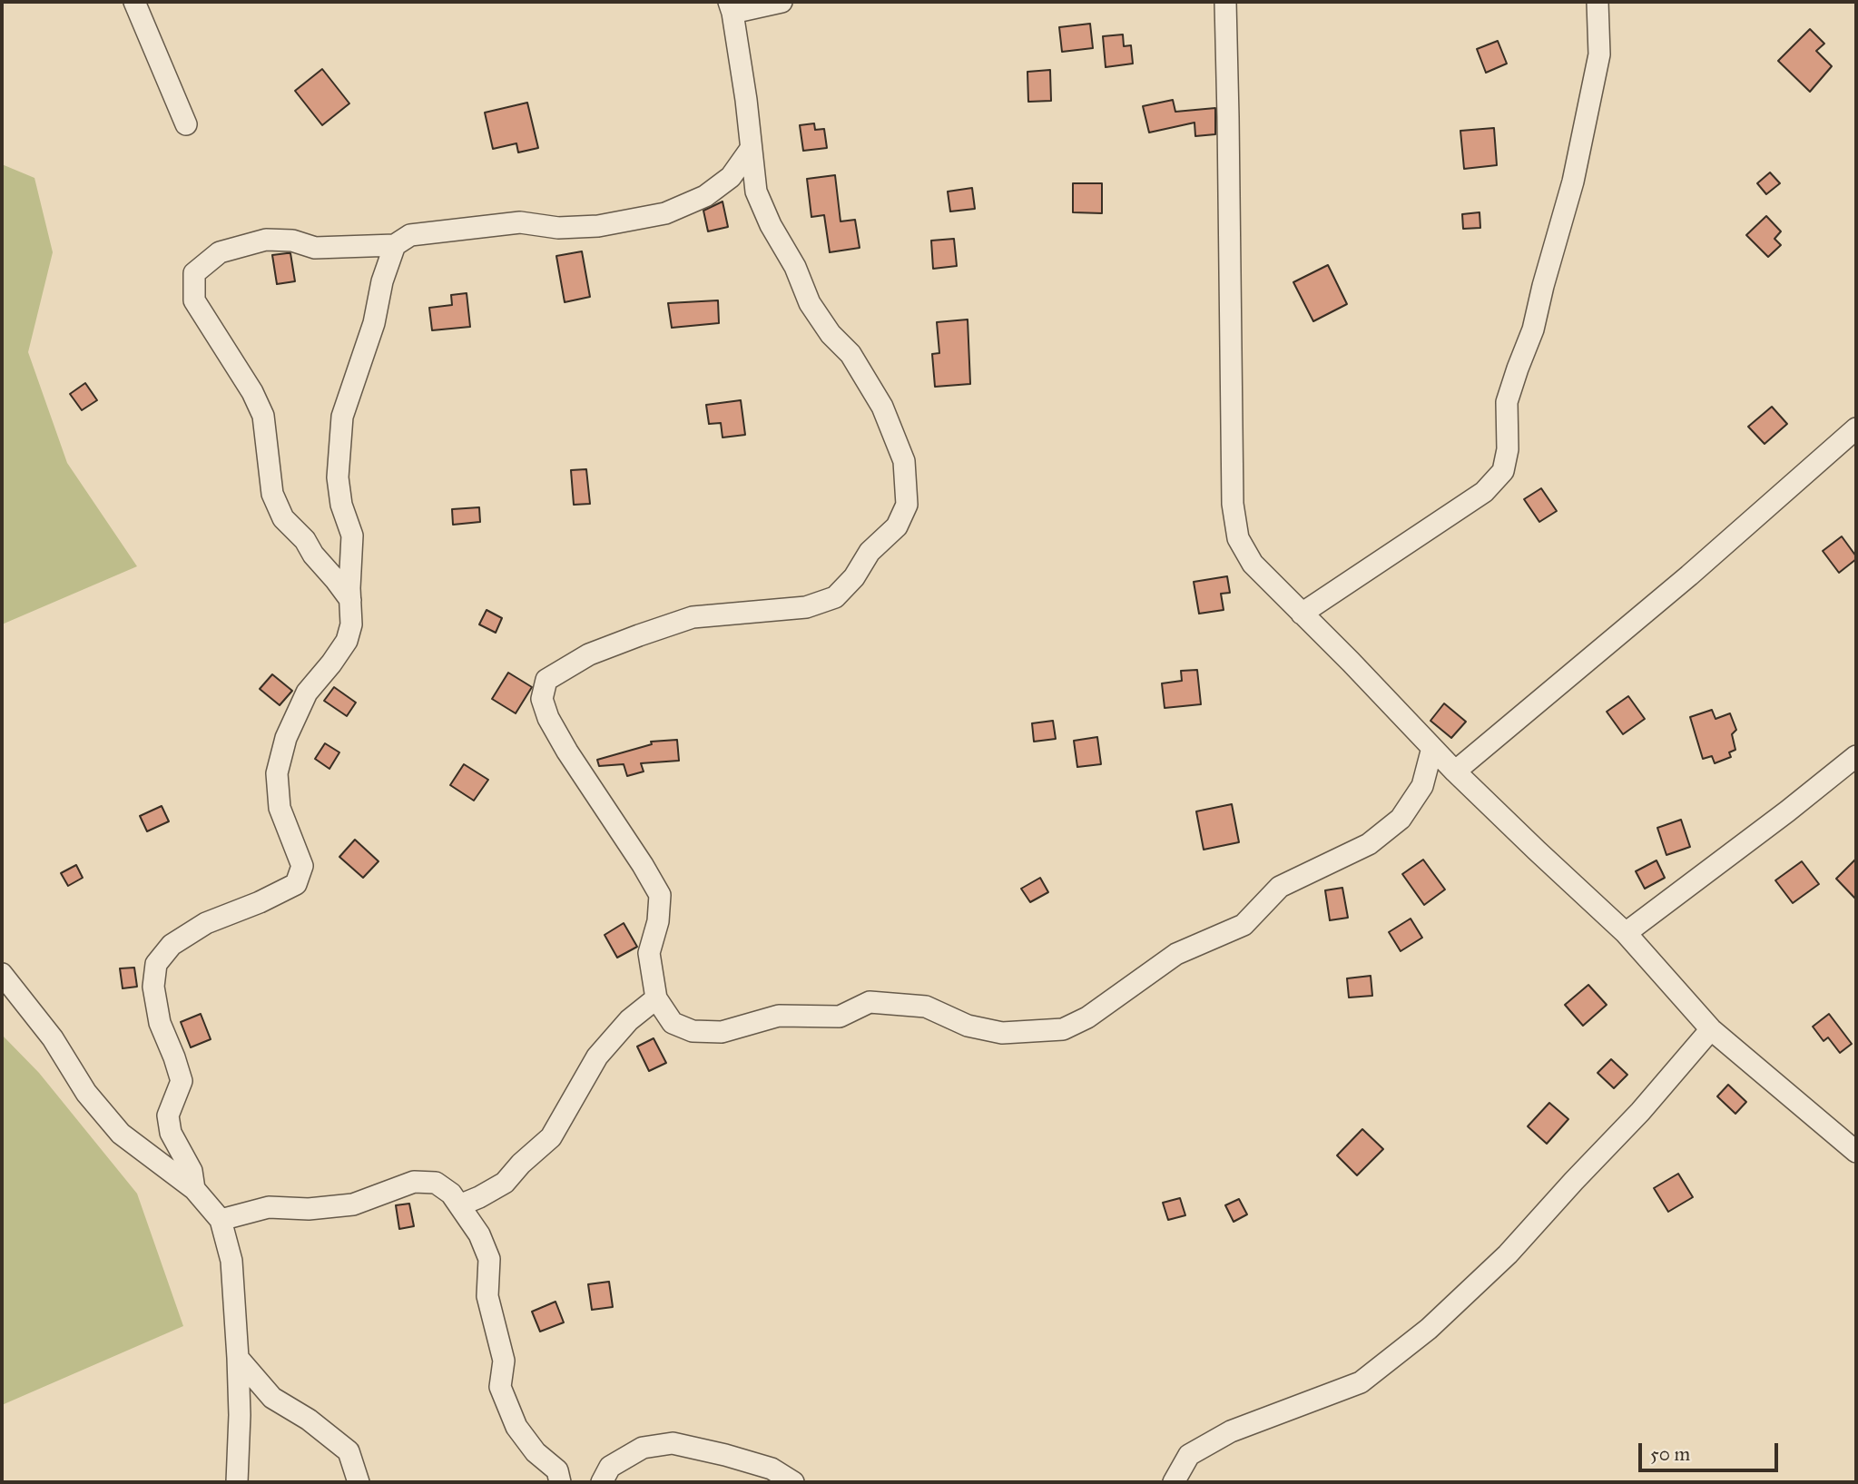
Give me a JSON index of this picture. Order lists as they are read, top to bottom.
{
  "scale_bar": "50 m"
}
